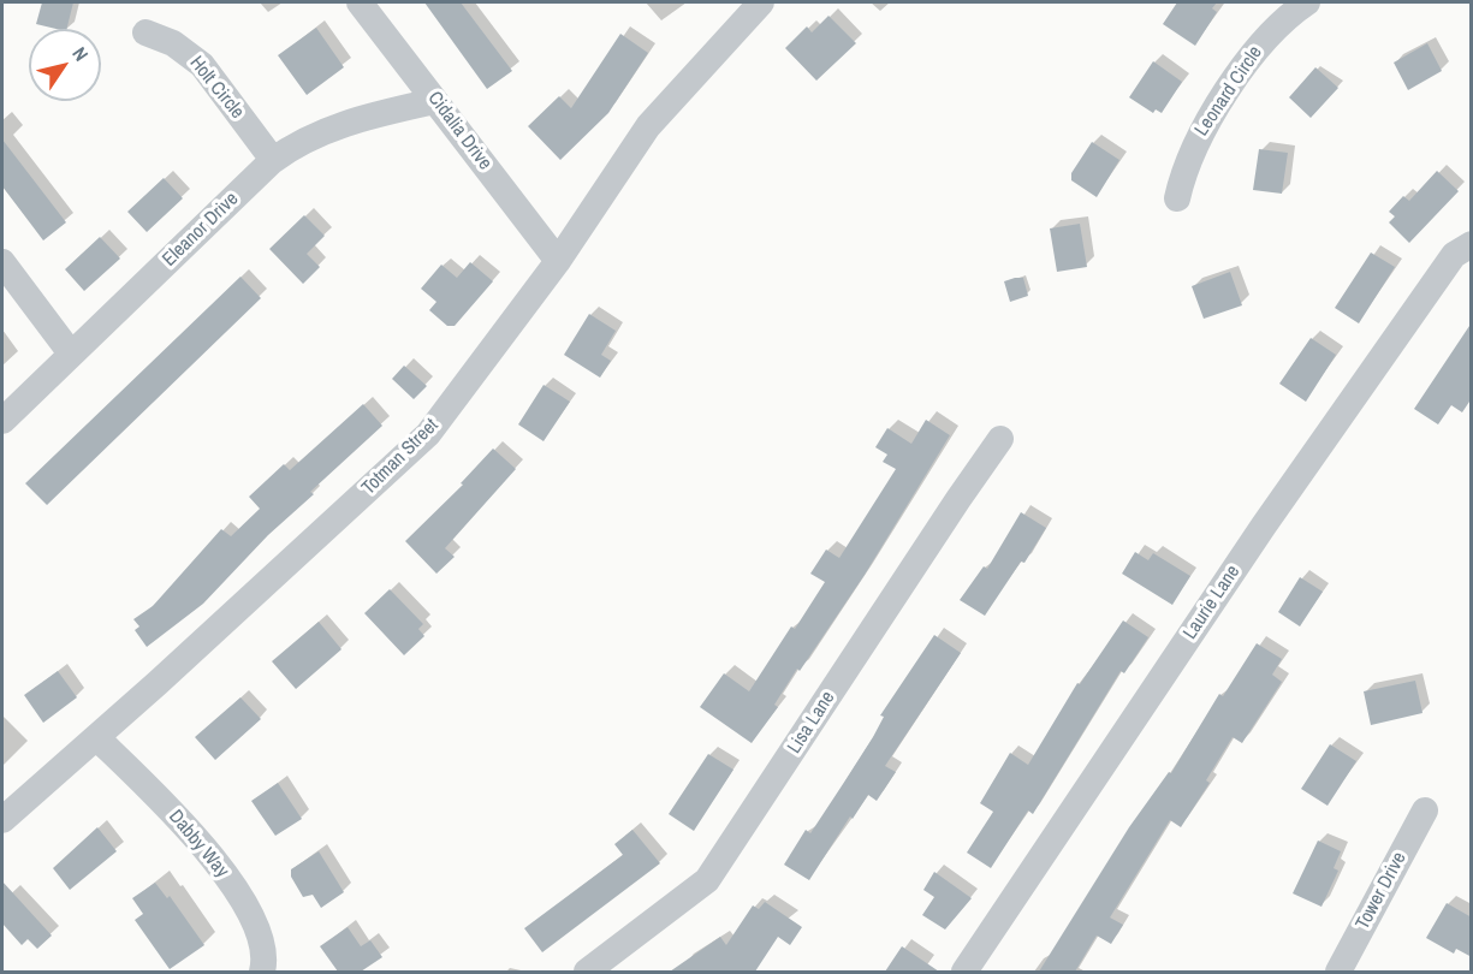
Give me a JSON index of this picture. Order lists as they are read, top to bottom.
{
  "streets": {
    "street": [
      "Holt Circle",
      "Leonard Circle",
      "Cidalia Drive",
      "Eleanor Drive",
      "Totman Street",
      "Laurie Lane",
      "Lisa Lane",
      "Dabby Way",
      "Tower Drive"
    ]
  },
  "crossings": [
    ["Holt Circle", "Eleanor Drive"],
    ["Cidalia Drive", "Eleanor Drive"],
    ["Cidalia Drive", "Totman Street"],
    ["Totman Street", "Dabby Way"]
  ],
  "north": "top right"
}
